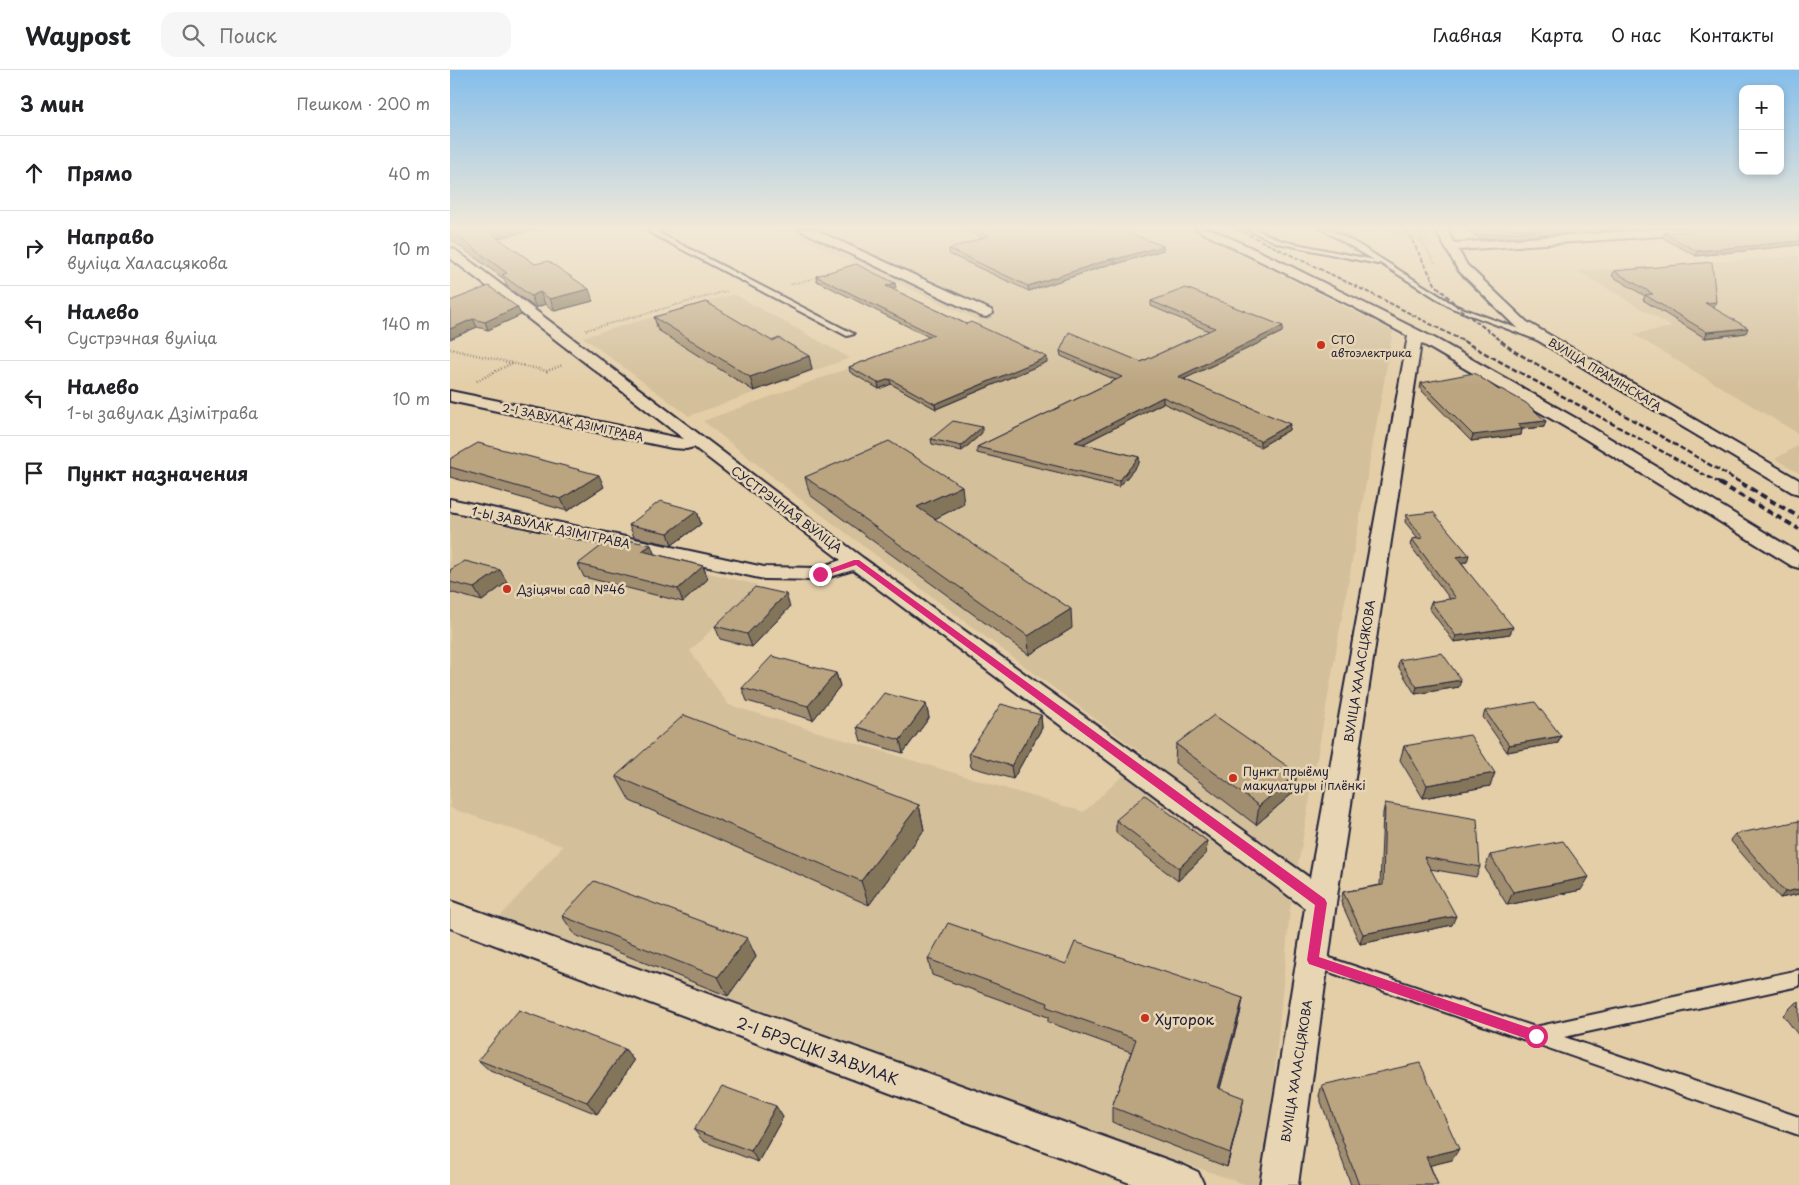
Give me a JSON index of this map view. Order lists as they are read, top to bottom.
{
  "streets": {
    "street": [
      "ВУЛІЦА ПРАМІНСКАГА",
      "2-І ЗАВУЛАК ДЗІМІТРАВА",
      "СУСТРЭЧНАЯ ВУЛІЦА",
      "1-Ы ЗАВУЛАК ДЗІМІТРАВА",
      "ВУЛІЦА ХАЛАСЦЯКОВА",
      "2-І БРЭСЦКІ ЗАВУЛАК"
    ]
  },
  "crossings": [
    ["2-І ЗАВУЛАК ДЗІМІТРАВА", "СУСТРЭЧНАЯ ВУЛІЦА"],
    ["СУСТРЭЧНАЯ ВУЛІЦА", "1-Ы ЗАВУЛАК ДЗІМІТРАВА"],
    ["СУСТРЭЧНАЯ ВУЛІЦА", "ВУЛІЦА ХАЛАСЦЯКОВА"]
  ],
  "places": [
    "СТО автоэлектрика",
    "Дзіцячы сад №46",
    "Пункт прыёму макулатуры і плёнкі",
    "Хуторок"
  ],
  "page": {
    "header": "Waypost",
    "search": "Поиск",
    "nav": [
      "Главная",
      "Карта",
      "О нас",
      "Контакты"
    ],
    "heading": ["3 мин", "Пешком · 200 m"],
    "map_buttons": ["+", "−"],
    "list": [
      ["Прямо", "40 m"],
      ["Направо", "вуліца Халасцякова", "10 m"],
      ["Налево", "Сустрэчная вуліца", "140 m"],
      ["Налево", "1-ы завулак Дзімітрава", "10 m"],
      "Пункт назначения"
    ]
  }
}
